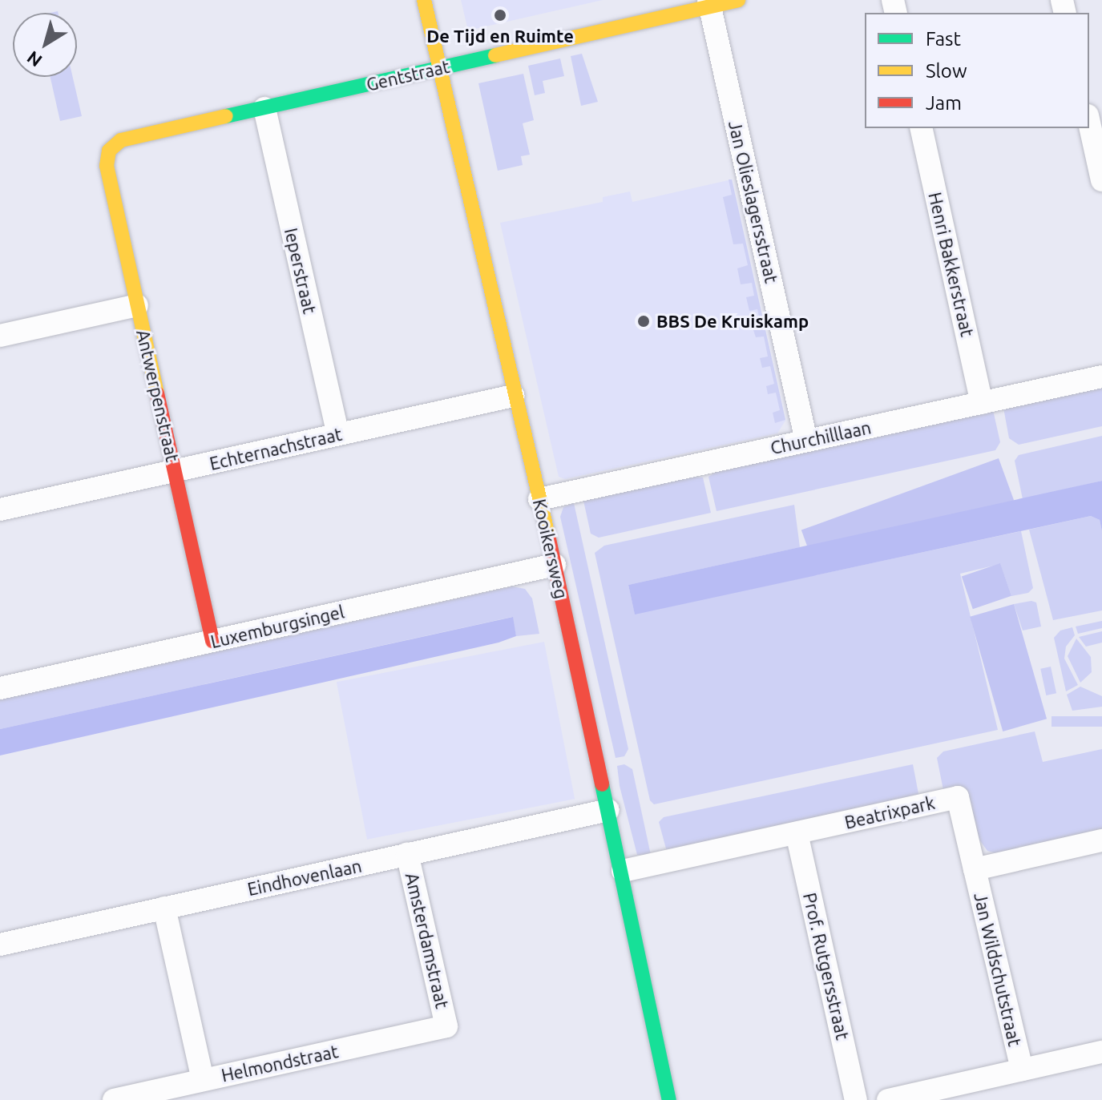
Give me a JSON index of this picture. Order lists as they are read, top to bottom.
{
  "streets": {
    "street": [
      "Gentstraat",
      "Jan Olieslagersstraat",
      "Henri Bakkerstraat",
      "Ieperstraat",
      "Antwerpenstraat",
      "Churchilllaan",
      "Echternachstraat",
      "Kooikersweg",
      "Luxemburgsingel",
      "Beatrixpark",
      "Eindhovenlaan",
      "Amsterdamstraat",
      "Prof. Rutgersstraat",
      "Jan Wildschutstraat",
      "Helmondstraat"
    ]
  },
  "crossings": [
    ["Gentstraat", "Jan Olieslagersstraat"],
    ["Gentstraat", "Ieperstraat"],
    ["Gentstraat", "Antwerpenstraat"],
    ["Gentstraat", "Kooikersweg"],
    ["Jan Olieslagersstraat", "Churchilllaan"],
    ["Henri Bakkerstraat", "Churchilllaan"],
    ["Ieperstraat", "Echternachstraat"],
    ["Antwerpenstraat", "Echternachstraat"],
    ["Antwerpenstraat", "Luxemburgsingel"],
    ["Churchilllaan", "Kooikersweg"],
    ["Echternachstraat", "Kooikersweg"],
    ["Kooikersweg", "Luxemburgsingel"],
    ["Kooikersweg", "Beatrixpark"],
    ["Kooikersweg", "Eindhovenlaan"],
    ["Beatrixpark", "Prof. Rutgersstraat"],
    ["Beatrixpark", "Jan Wildschutstraat"],
    ["Eindhovenlaan", "Amsterdamstraat"],
    ["Amsterdamstraat", "Helmondstraat"]
  ],
  "places": ["De Tijd en Ruimte", "BBS De Kruiskamp"],
  "legend": ["Fast", "Slow", "Jam"],
  "north": "bottom left"
}
